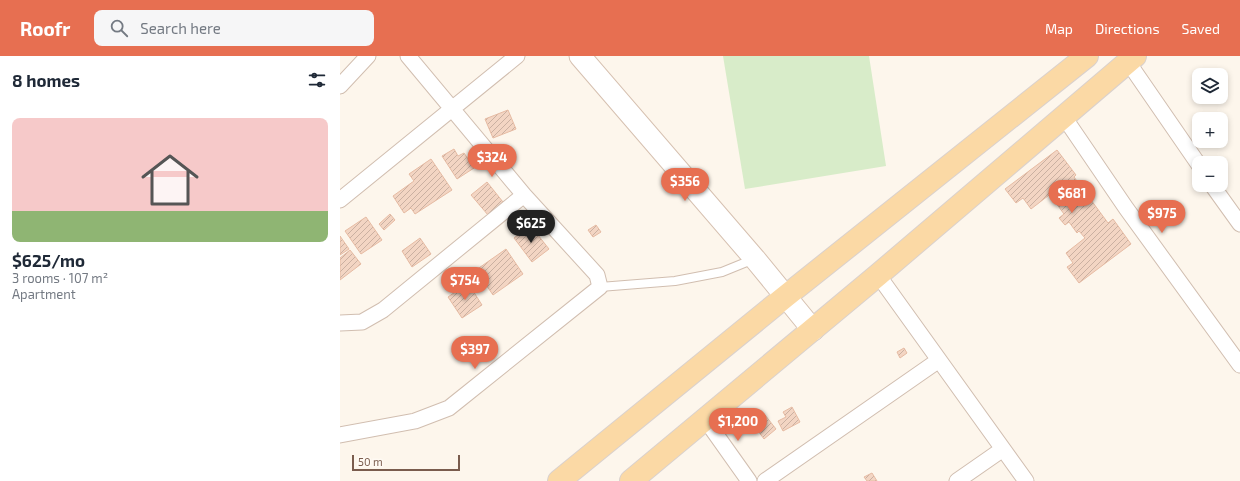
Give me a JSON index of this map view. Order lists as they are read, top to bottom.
{
  "scale_bar": "50 m",
  "page": {
    "header": "Roofr",
    "search": "Search here",
    "nav": ["Map", "Directions", "Saved"],
    "heading": "8 homes",
    "map_buttons": ["+", "−"],
    "list": [
      {
        "name": "$625/mo",
        "note": "3 rooms · 107 m² · Apartment"
      }
    ],
    "price": [
      "$324",
      "$356",
      "$681",
      "$975",
      "$625",
      "$754",
      "$397",
      "$1,200"
    ],
    "scale": "50 m"
  }
}
